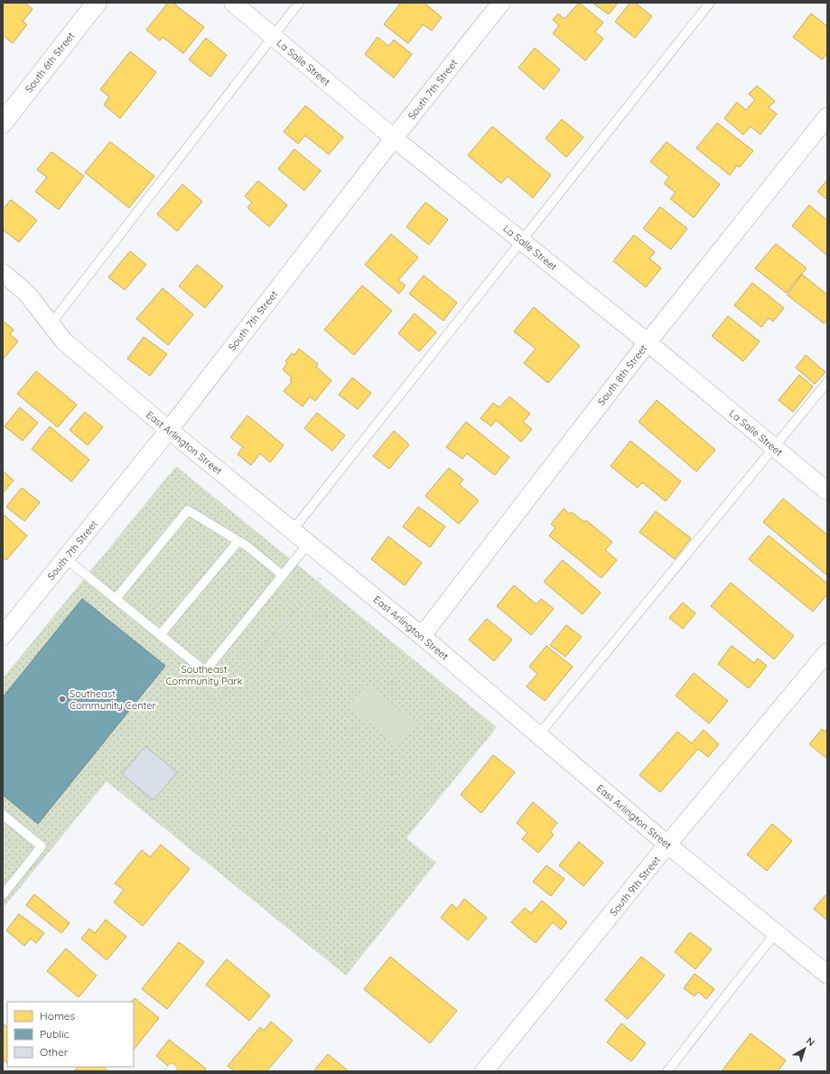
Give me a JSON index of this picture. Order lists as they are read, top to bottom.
{
  "streets": {
    "street": [
      "South 6th Street",
      "La Salle Street",
      "South 7th Street",
      "South 8th Street",
      "East Arlington Street",
      "South 9th Street"
    ]
  },
  "crossings": [
    ["La Salle Street", "South 7th Street"],
    ["La Salle Street", "South 8th Street"],
    ["South 7th Street", "East Arlington Street"],
    ["South 8th Street", "East Arlington Street"],
    ["East Arlington Street", "South 9th Street"]
  ],
  "parks": ["Southeast Community Park"],
  "places": ["Southeast Community Center"],
  "legend": ["Homes", "Public", "Other"],
  "north": "top right"
}
